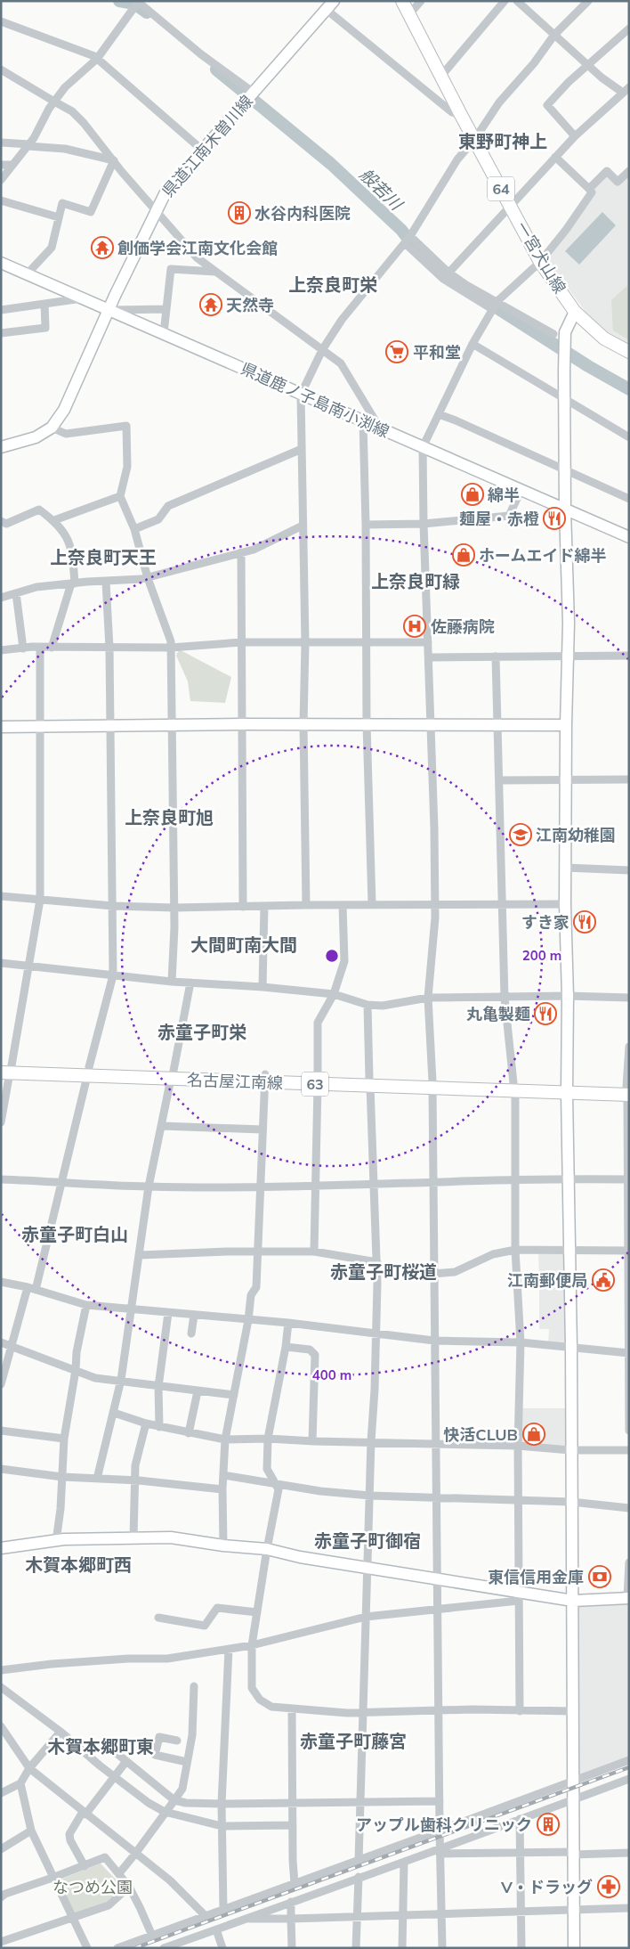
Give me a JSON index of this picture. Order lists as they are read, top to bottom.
{
  "streets": {
    "main road": [
      "64",
      "一宮犬山線",
      "名古屋江南線",
      "63"
    ],
    "street": ["県道江南木曽川線", "県道鹿ノ子島南小渕線"]
  },
  "crossings": [
    ["県道江南木曽川線", "県道鹿ノ子島南小渕線"]
  ],
  "districts": [
    "東野町神上",
    "上奈良町栄",
    "上奈良町天王",
    "上奈良町緑",
    "上奈良町旭",
    "大間町南大間",
    "赤童子町栄",
    "赤童子町白山",
    "赤童子町桜道",
    "赤童子町御宿",
    "木賀本郷町西",
    "赤童子町藤宮",
    "木賀本郷町東"
  ],
  "water": ["般若川"],
  "parks": ["なつめ公園"],
  "places": {
    "building": ["水谷内科医院", "アップル歯科クリニック"],
    "temple": ["創価学会江南文化会館", "天然寺"],
    "supermarket": ["平和堂"],
    "shop": ["綿半", "ホームエイド綿半", "快活CLUB"],
    "restaurant": ["麺屋・赤橙", "すき家", "丸亀製麺"],
    "hospital": ["佐藤病院"],
    "school or university": ["江南幼稚園"],
    "public building": ["江南郵便局"],
    "bank": ["東信信用金庫"],
    "pharmacy": ["V・ドラッグ"]
  },
  "rings": ["200 m", "400 m"]
}
